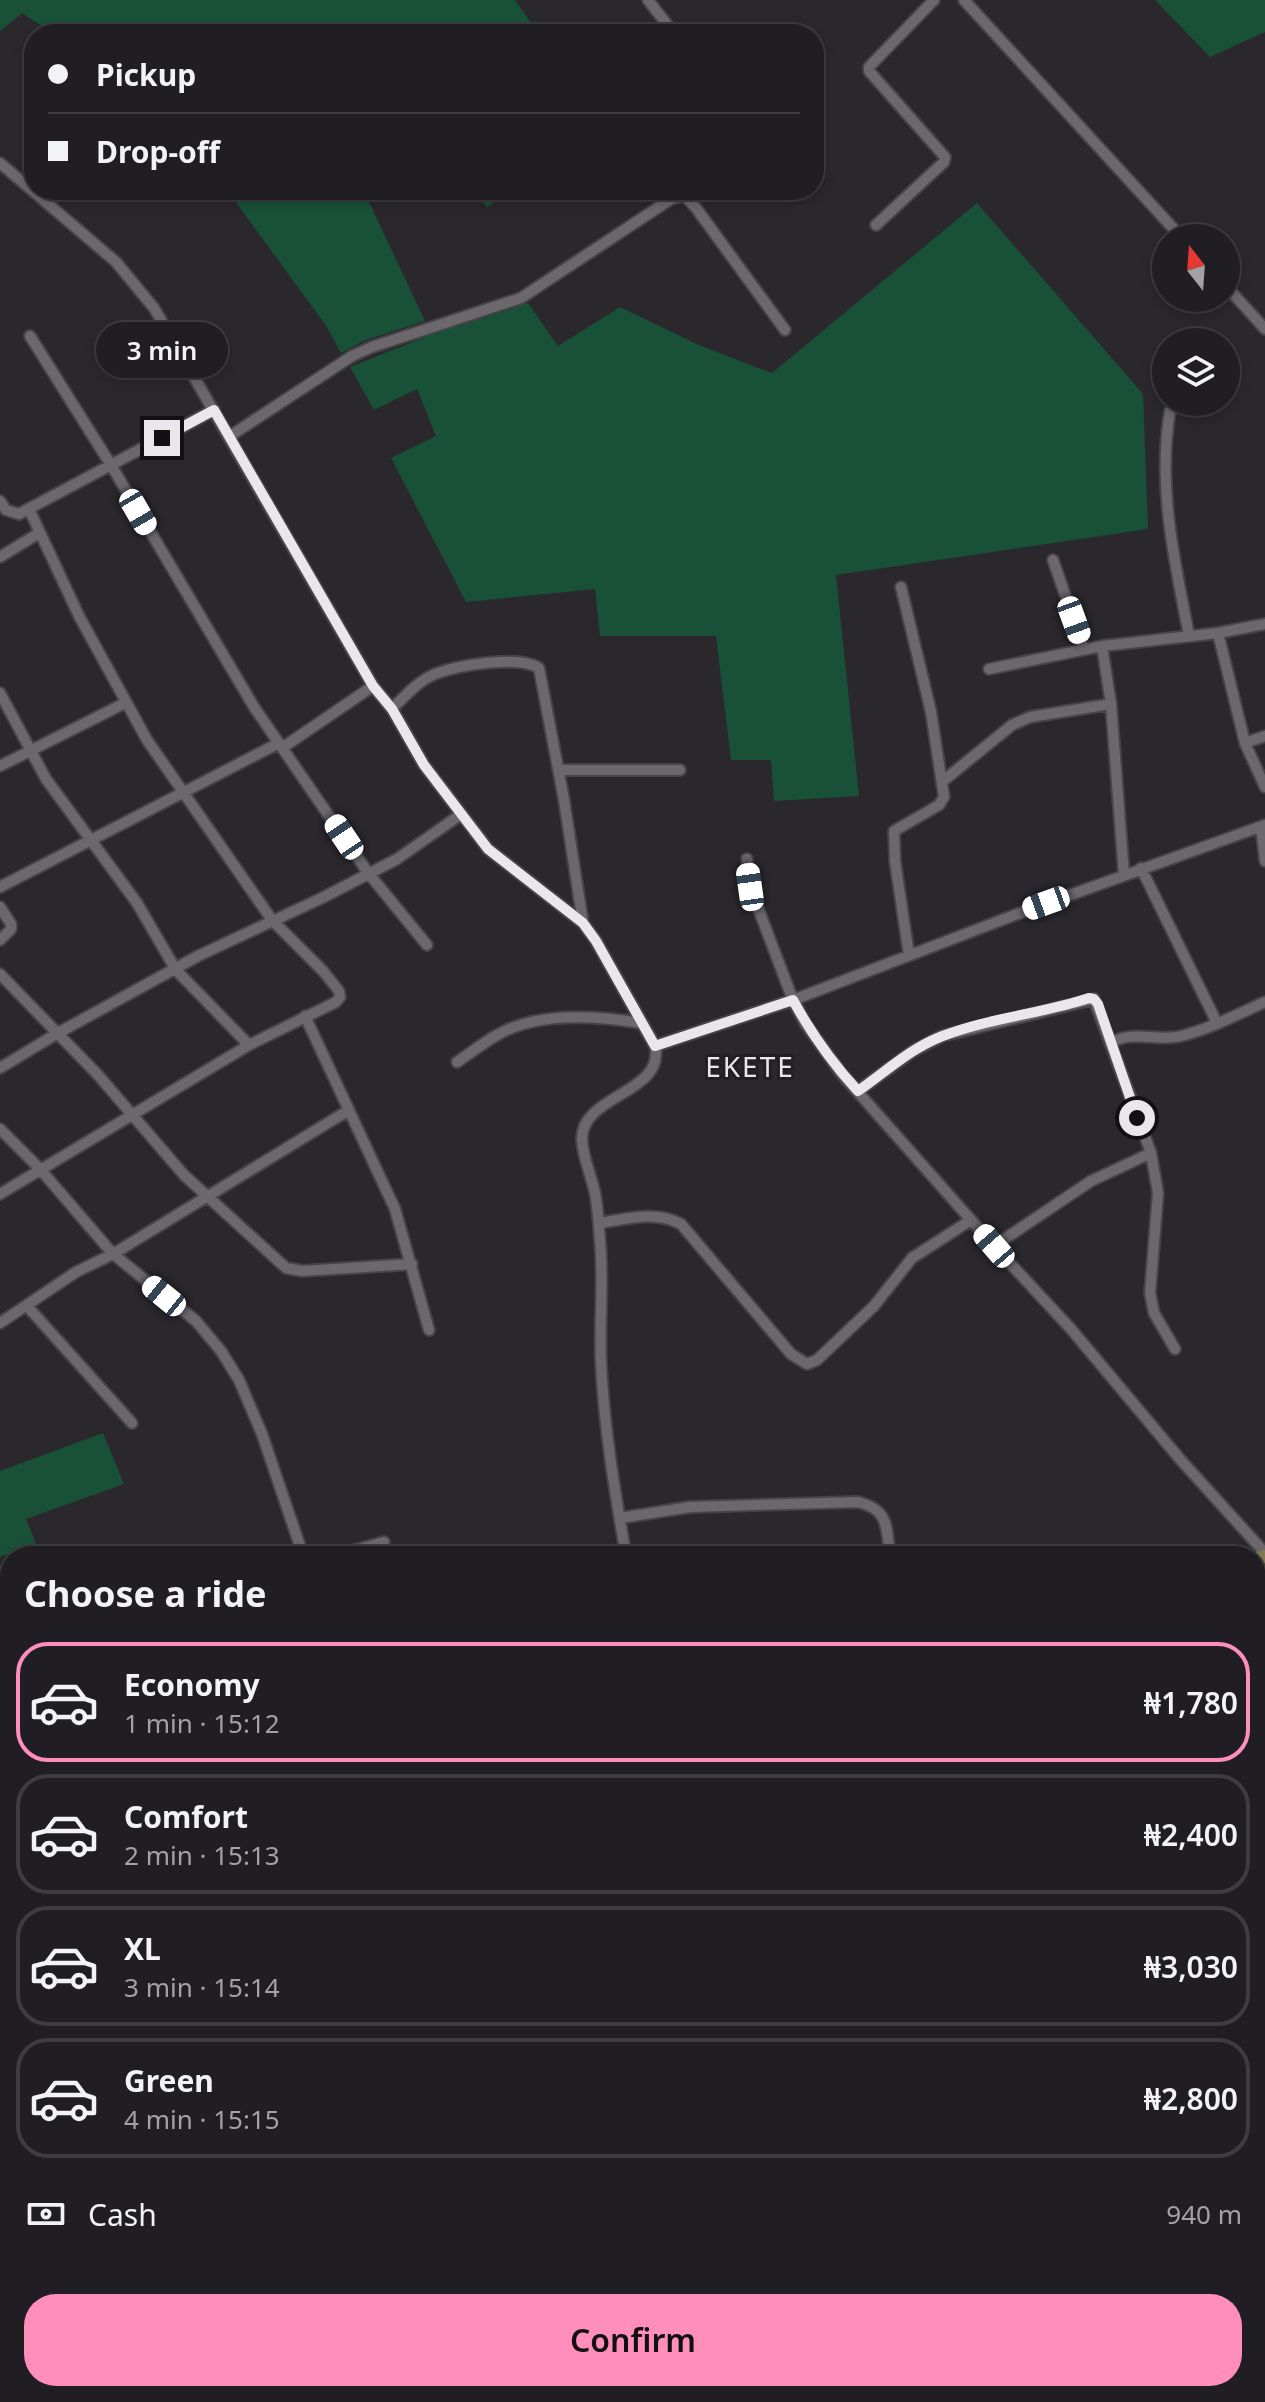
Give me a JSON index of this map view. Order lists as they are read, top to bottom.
{
  "districts": ["EKETE"],
  "north": "top",
  "page": {
    "banner": ["Pickup", "Drop-off"],
    "bubble": "3 min",
    "heading": "Choose a ride",
    "list": [
      {
        "name": "Economy",
        "note": "1 min · 15:12",
        "value": "₦1,780"
      },
      {
        "name": "Comfort",
        "note": "2 min · 15:13",
        "value": "₦2,400"
      },
      {
        "name": "XL",
        "note": "3 min · 15:14",
        "value": "₦3,030"
      },
      {
        "name": "Green",
        "note": "4 min · 15:15",
        "value": "₦2,800"
      }
    ],
    "pay": ["Cash", "940 m"],
    "buttons": "Confirm"
  }
}
